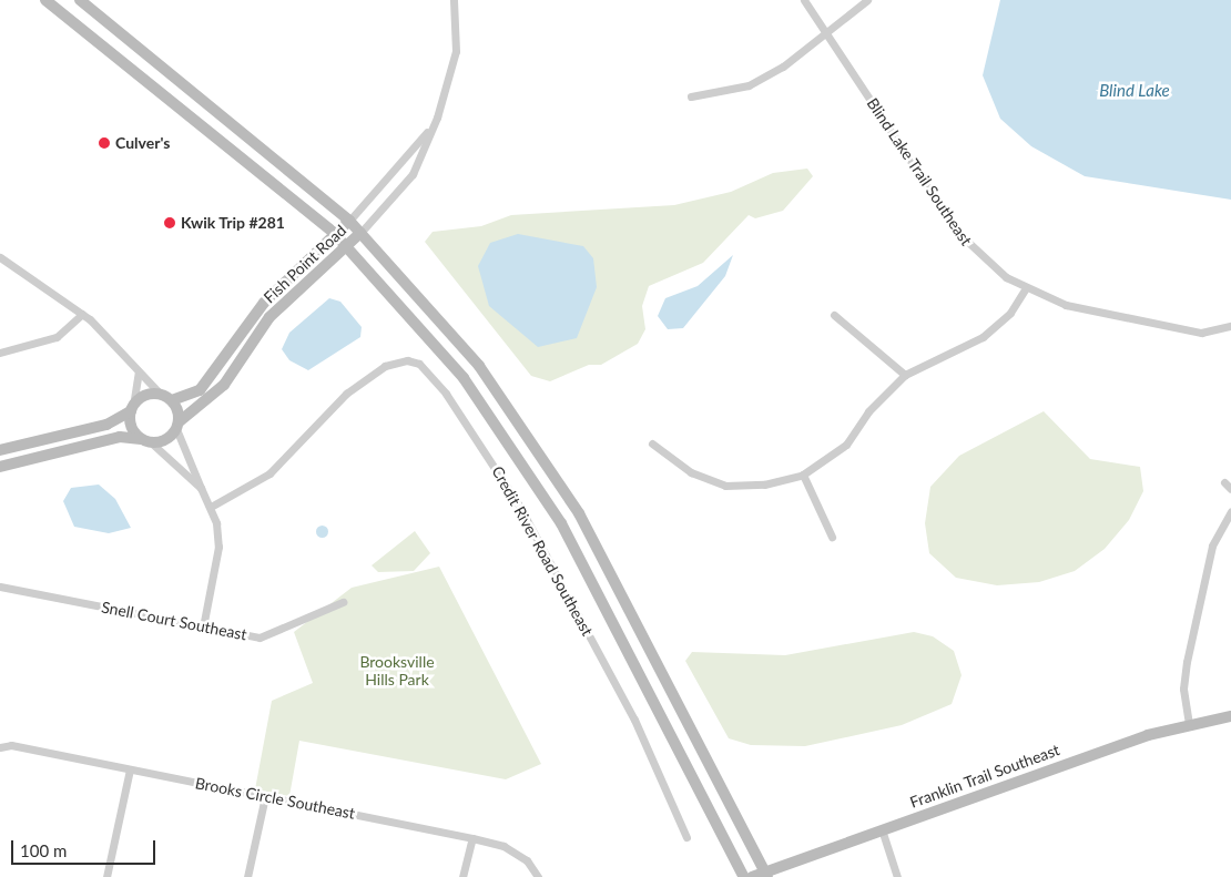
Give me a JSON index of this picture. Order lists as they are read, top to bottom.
{
  "streets": {
    "main road": ["Fish Point Road", "Franklin Trail Southeast"],
    "street": [
      "Blind Lake Trail Southeast",
      "Credit River Road Southeast",
      "Snell Court Southeast",
      "Brooks Circle Southeast"
    ]
  },
  "water": ["Blind Lake"],
  "parks": ["Brooksville Hills Park"],
  "places": ["Culver's", "Kwik Trip #281"],
  "scale_bar": "100 m"
}
